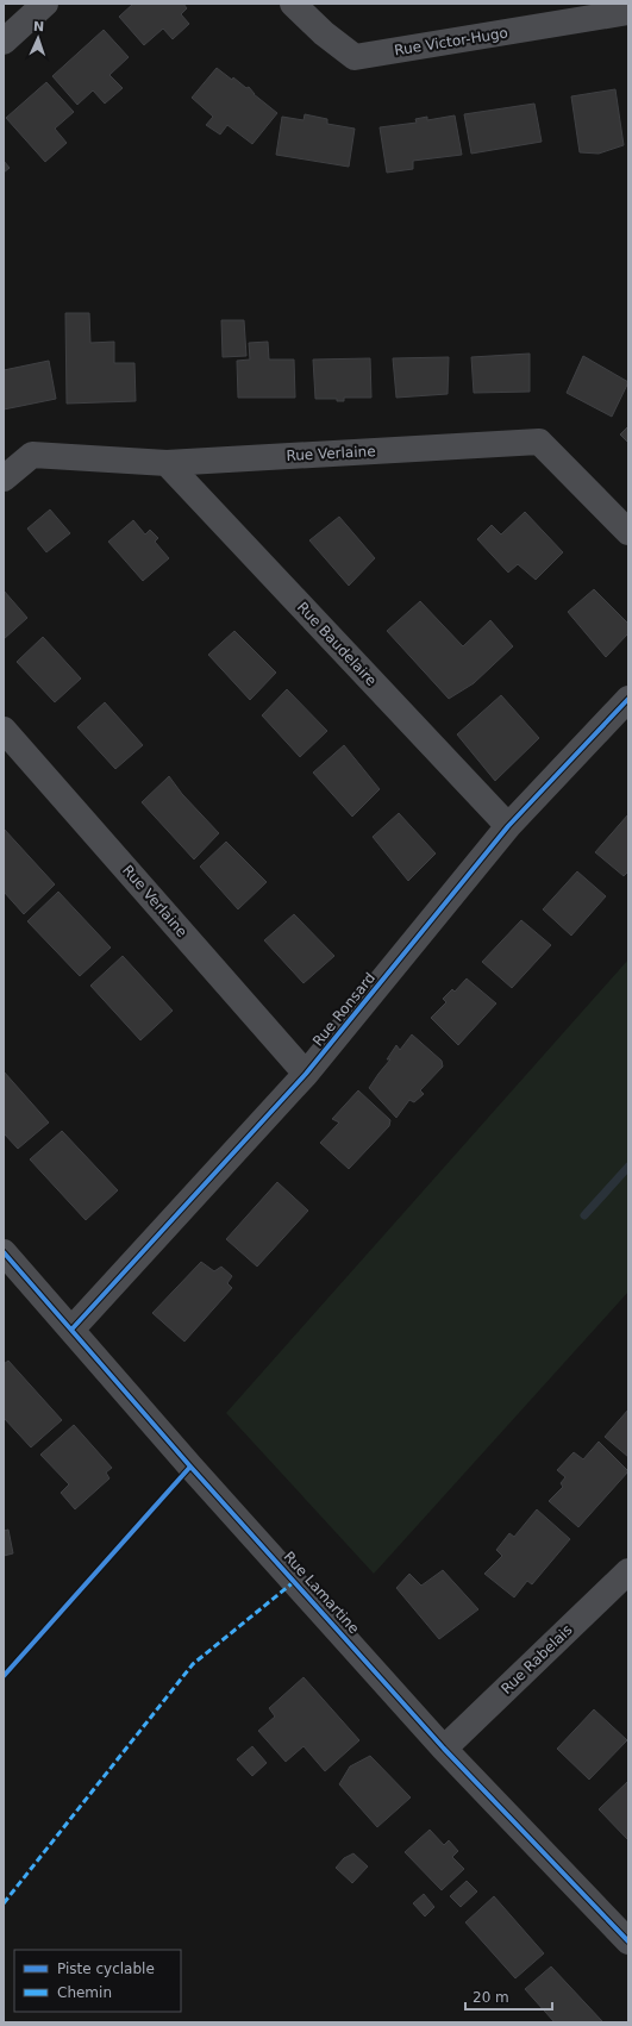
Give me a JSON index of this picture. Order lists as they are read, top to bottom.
{
  "streets": {
    "street": [
      "Rue Victor-Hugo",
      "Rue Verlaine",
      "Rue Baudelaire",
      "Rue Ronsard",
      "Rue Lamartine",
      "Rue Rabelais"
    ]
  },
  "crossings": [
    ["Rue Verlaine", "Rue Baudelaire"],
    ["Rue Verlaine", "Rue Ronsard"],
    ["Rue Baudelaire", "Rue Ronsard"],
    ["Rue Ronsard", "Rue Lamartine"],
    ["Rue Lamartine", "Rue Rabelais"]
  ],
  "legend": ["Piste cyclable", "Chemin"],
  "scale_bar": "20 m",
  "north": "top"
}
